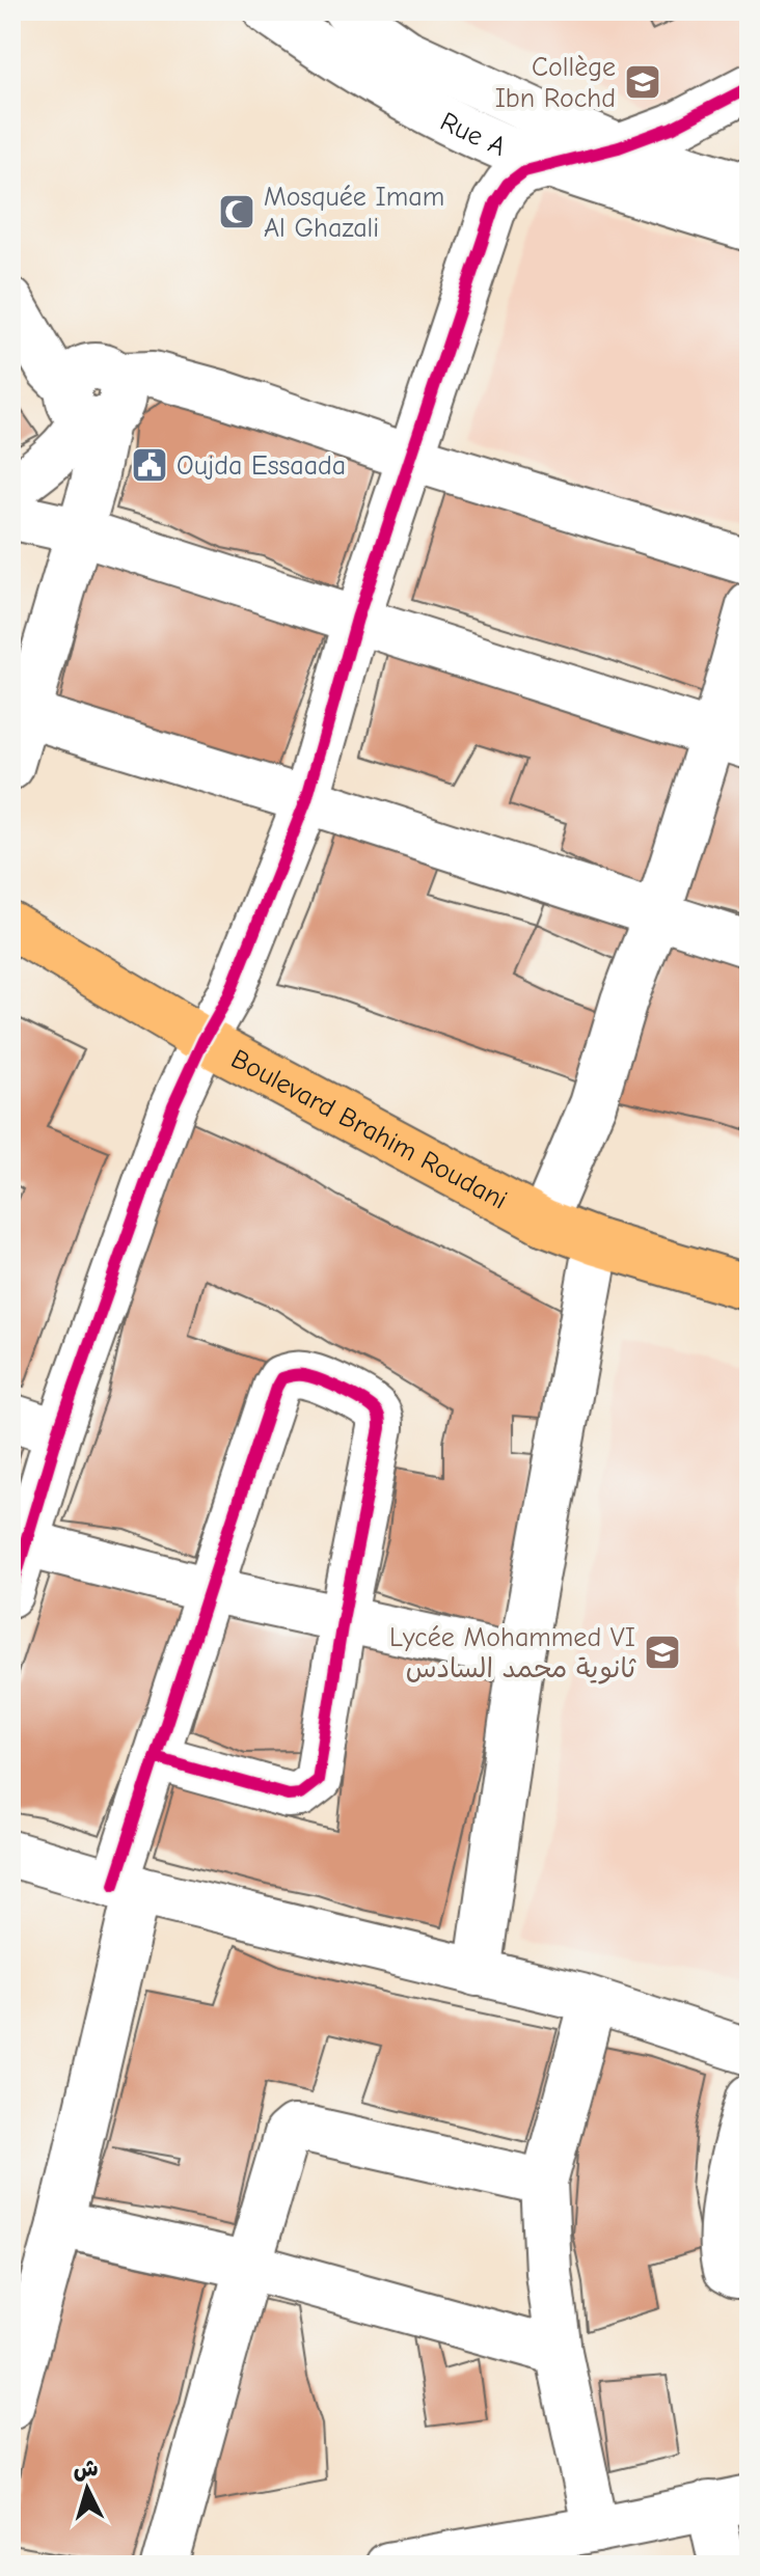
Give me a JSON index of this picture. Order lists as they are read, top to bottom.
{
  "streets": {
    "main road": ["Boulevard Brahim Roudani"],
    "street": ["Rue A"]
  },
  "places": {
    "school or university": ["Collège Ibn Rochd", "Lycée Mohammed VI ثانوية محمد السادس"],
    "mosque": ["Mosquée Imam Al Ghazali"],
    "public building": ["Oujda Essaada"]
  },
  "north": "top"
}
